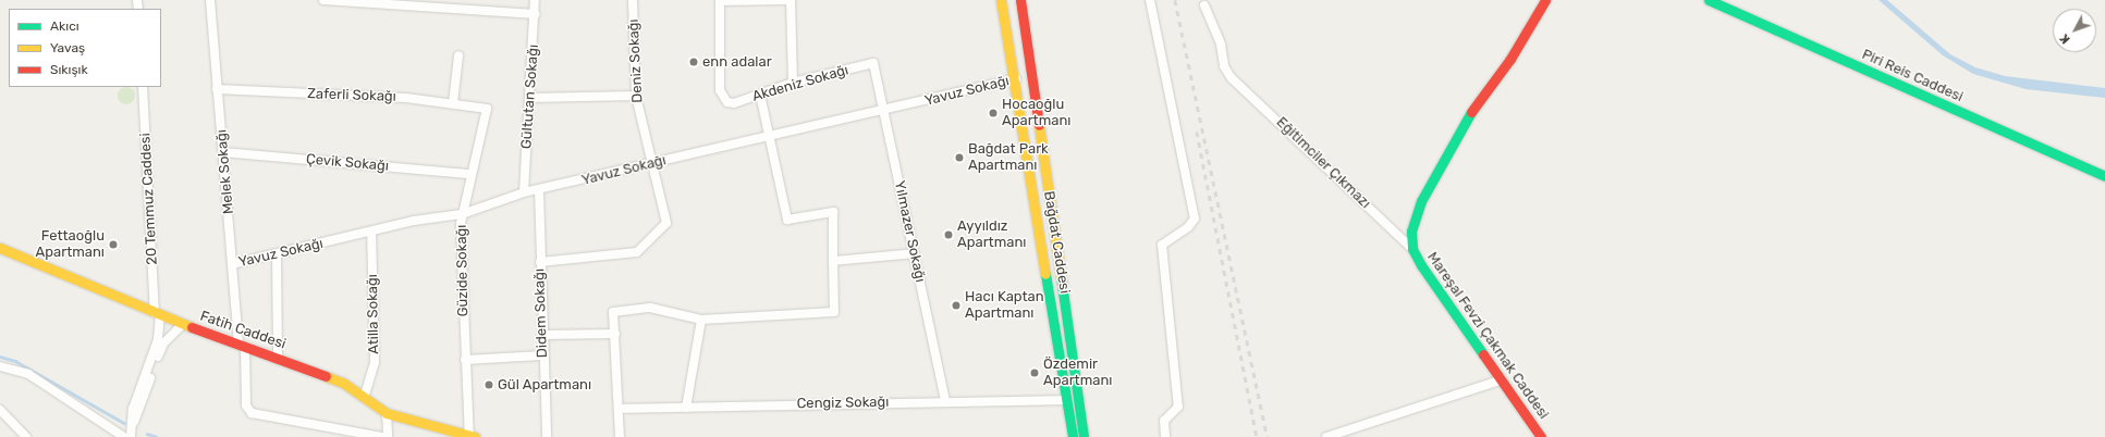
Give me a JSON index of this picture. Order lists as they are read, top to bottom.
{
  "streets": {
    "main road": [
      "Piri Reis Caddesi",
      "Bağdat Caddesi",
      "Fatih Caddesi",
      "Mareşal Fevzi Çakmak Caddesi"
    ],
    "street": [
      "Deniz Sokağı",
      "Akdeniz Sokağı",
      "Yavuz Sokağı",
      "Zaferli Sokağı",
      "Gültutan Sokağı",
      "Çevik Sokağı",
      "Eğitimciler Çıkmazı",
      "Melek Sokağı",
      "20 Temmuz Caddesi",
      "Yılmazer Sokağı",
      "Güzide Sokağı",
      "Didem Sokağı",
      "Atilla Sokağı",
      "Cengiz Sokağı"
    ]
  },
  "crossings": [
    ["Deniz Sokağı", "Yavuz Sokağı"],
    ["Deniz Sokağı", "Didem Sokağı"],
    ["Akdeniz Sokağı", "Yılmazer Sokağı"],
    ["Yavuz Sokağı", "Gültutan Sokağı"],
    ["Yavuz Sokağı", "Melek Sokağı"],
    ["Yavuz Sokağı", "Yılmazer Sokağı"],
    ["Yavuz Sokağı", "Bağdat Caddesi"],
    ["Yavuz Sokağı", "Güzide Sokağı"],
    ["Yavuz Sokağı", "Didem Sokağı"],
    ["Yavuz Sokağı", "Atilla Sokağı"],
    ["Zaferli Sokağı", "Melek Sokağı"],
    ["Zaferli Sokağı", "Güzide Sokağı"],
    ["Çevik Sokağı", "Melek Sokağı"],
    ["Çevik Sokağı", "Güzide Sokağı"],
    ["Eğitimciler Çıkmazı", "Mareşal Fevzi Çakmak Caddesi"],
    ["Melek Sokağı", "Fatih Caddesi"],
    ["20 Temmuz Caddesi", "Fatih Caddesi"],
    ["Yılmazer Sokağı", "Cengiz Sokağı"],
    ["Bağdat Caddesi", "Cengiz Sokağı"],
    ["Güzide Sokağı", "Fatih Caddesi"],
    ["Atilla Sokağı", "Fatih Caddesi"]
  ],
  "places": [
    "enn adalar",
    "Hocaoğlu Apartmanı",
    "Bağdat Park Apartmanı",
    "Ayyıldız Apartmanı",
    "Fettaoğlu Apartmanı",
    "Hacı Kaptan Apartmanı",
    "Özdemir Apartmanı",
    "Gül Apartmanı"
  ],
  "legend": ["Akıcı", "Yavaş", "Sıkışık"],
  "north": "bottom left"
}
